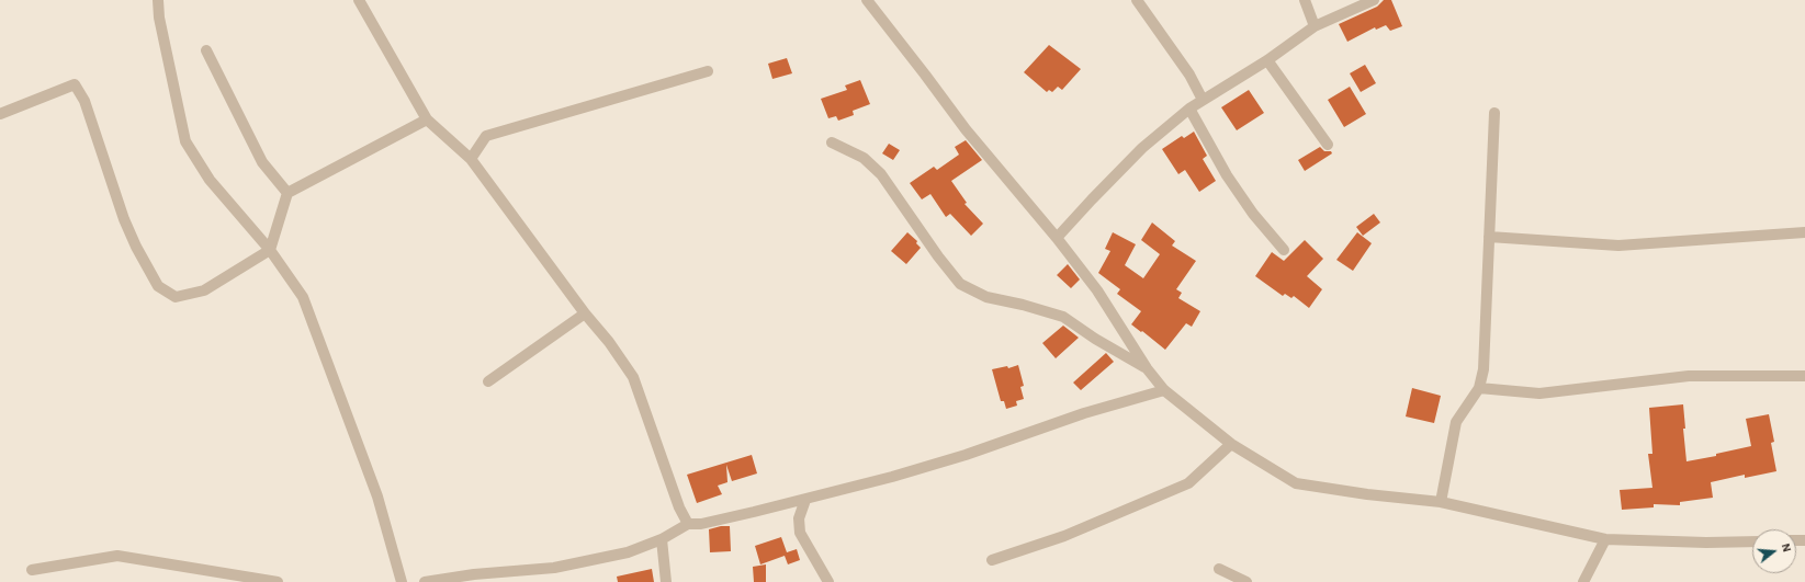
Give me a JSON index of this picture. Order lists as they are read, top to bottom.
{
  "north": "right"
}
